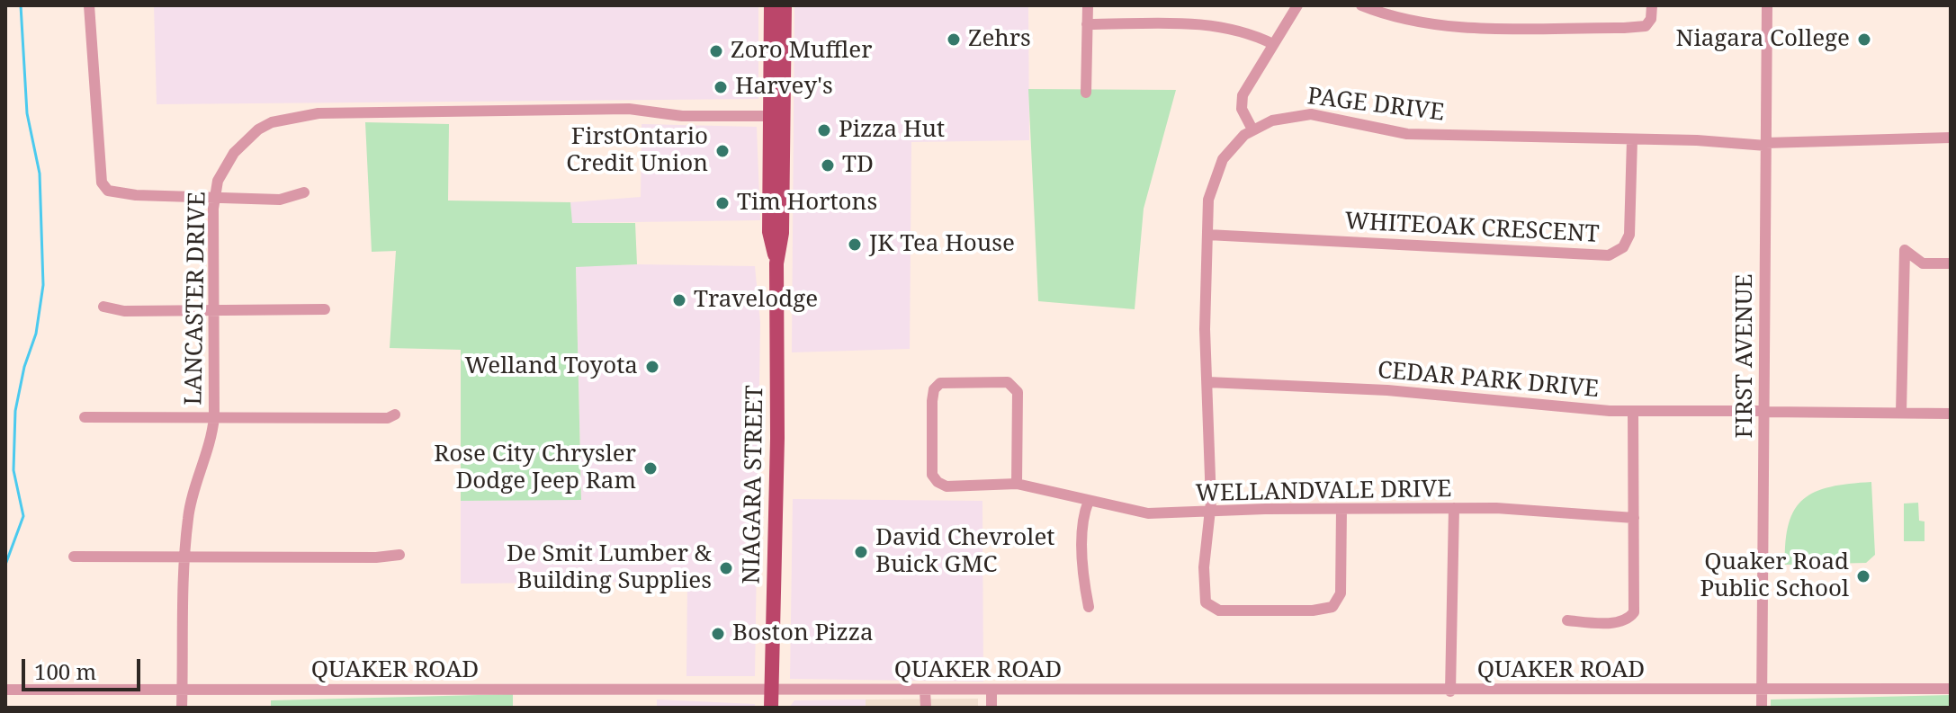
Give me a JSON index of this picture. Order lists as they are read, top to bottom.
{
  "streets": {
    "main road": ["NIAGARA STREET"],
    "street": [
      "PAGE DRIVE",
      "WHITEOAK CRESCENT",
      "LANCASTER DRIVE",
      "FIRST AVENUE",
      "CEDAR PARK DRIVE",
      "WELLANDVALE DRIVE",
      "QUAKER ROAD"
    ]
  },
  "crossings": [
    ["PAGE DRIVE", "WHITEOAK CRESCENT"],
    ["PAGE DRIVE", "FIRST AVENUE"],
    ["PAGE DRIVE", "CEDAR PARK DRIVE"],
    ["PAGE DRIVE", "WELLANDVALE DRIVE"],
    ["LANCASTER DRIVE", "NIAGARA STREET"],
    ["LANCASTER DRIVE", "QUAKER ROAD"],
    ["FIRST AVENUE", "CEDAR PARK DRIVE"],
    ["FIRST AVENUE", "QUAKER ROAD"],
    ["NIAGARA STREET", "QUAKER ROAD"]
  ],
  "places": [
    "Zehrs",
    "Niagara College",
    "Zoro Muffler",
    "Harvey's",
    "Pizza Hut",
    "FirstOntario Credit Union",
    "TD",
    "Tim Hortons",
    "JK Tea House",
    "Travelodge",
    "Welland Toyota",
    "Rose City Chrysler Dodge Jeep Ram",
    "David Chevrolet Buick GMC",
    "De Smit Lumber & Building Supplies",
    "Quaker Road Public School",
    "Boston Pizza"
  ],
  "scale_bar": "100 m"
}
